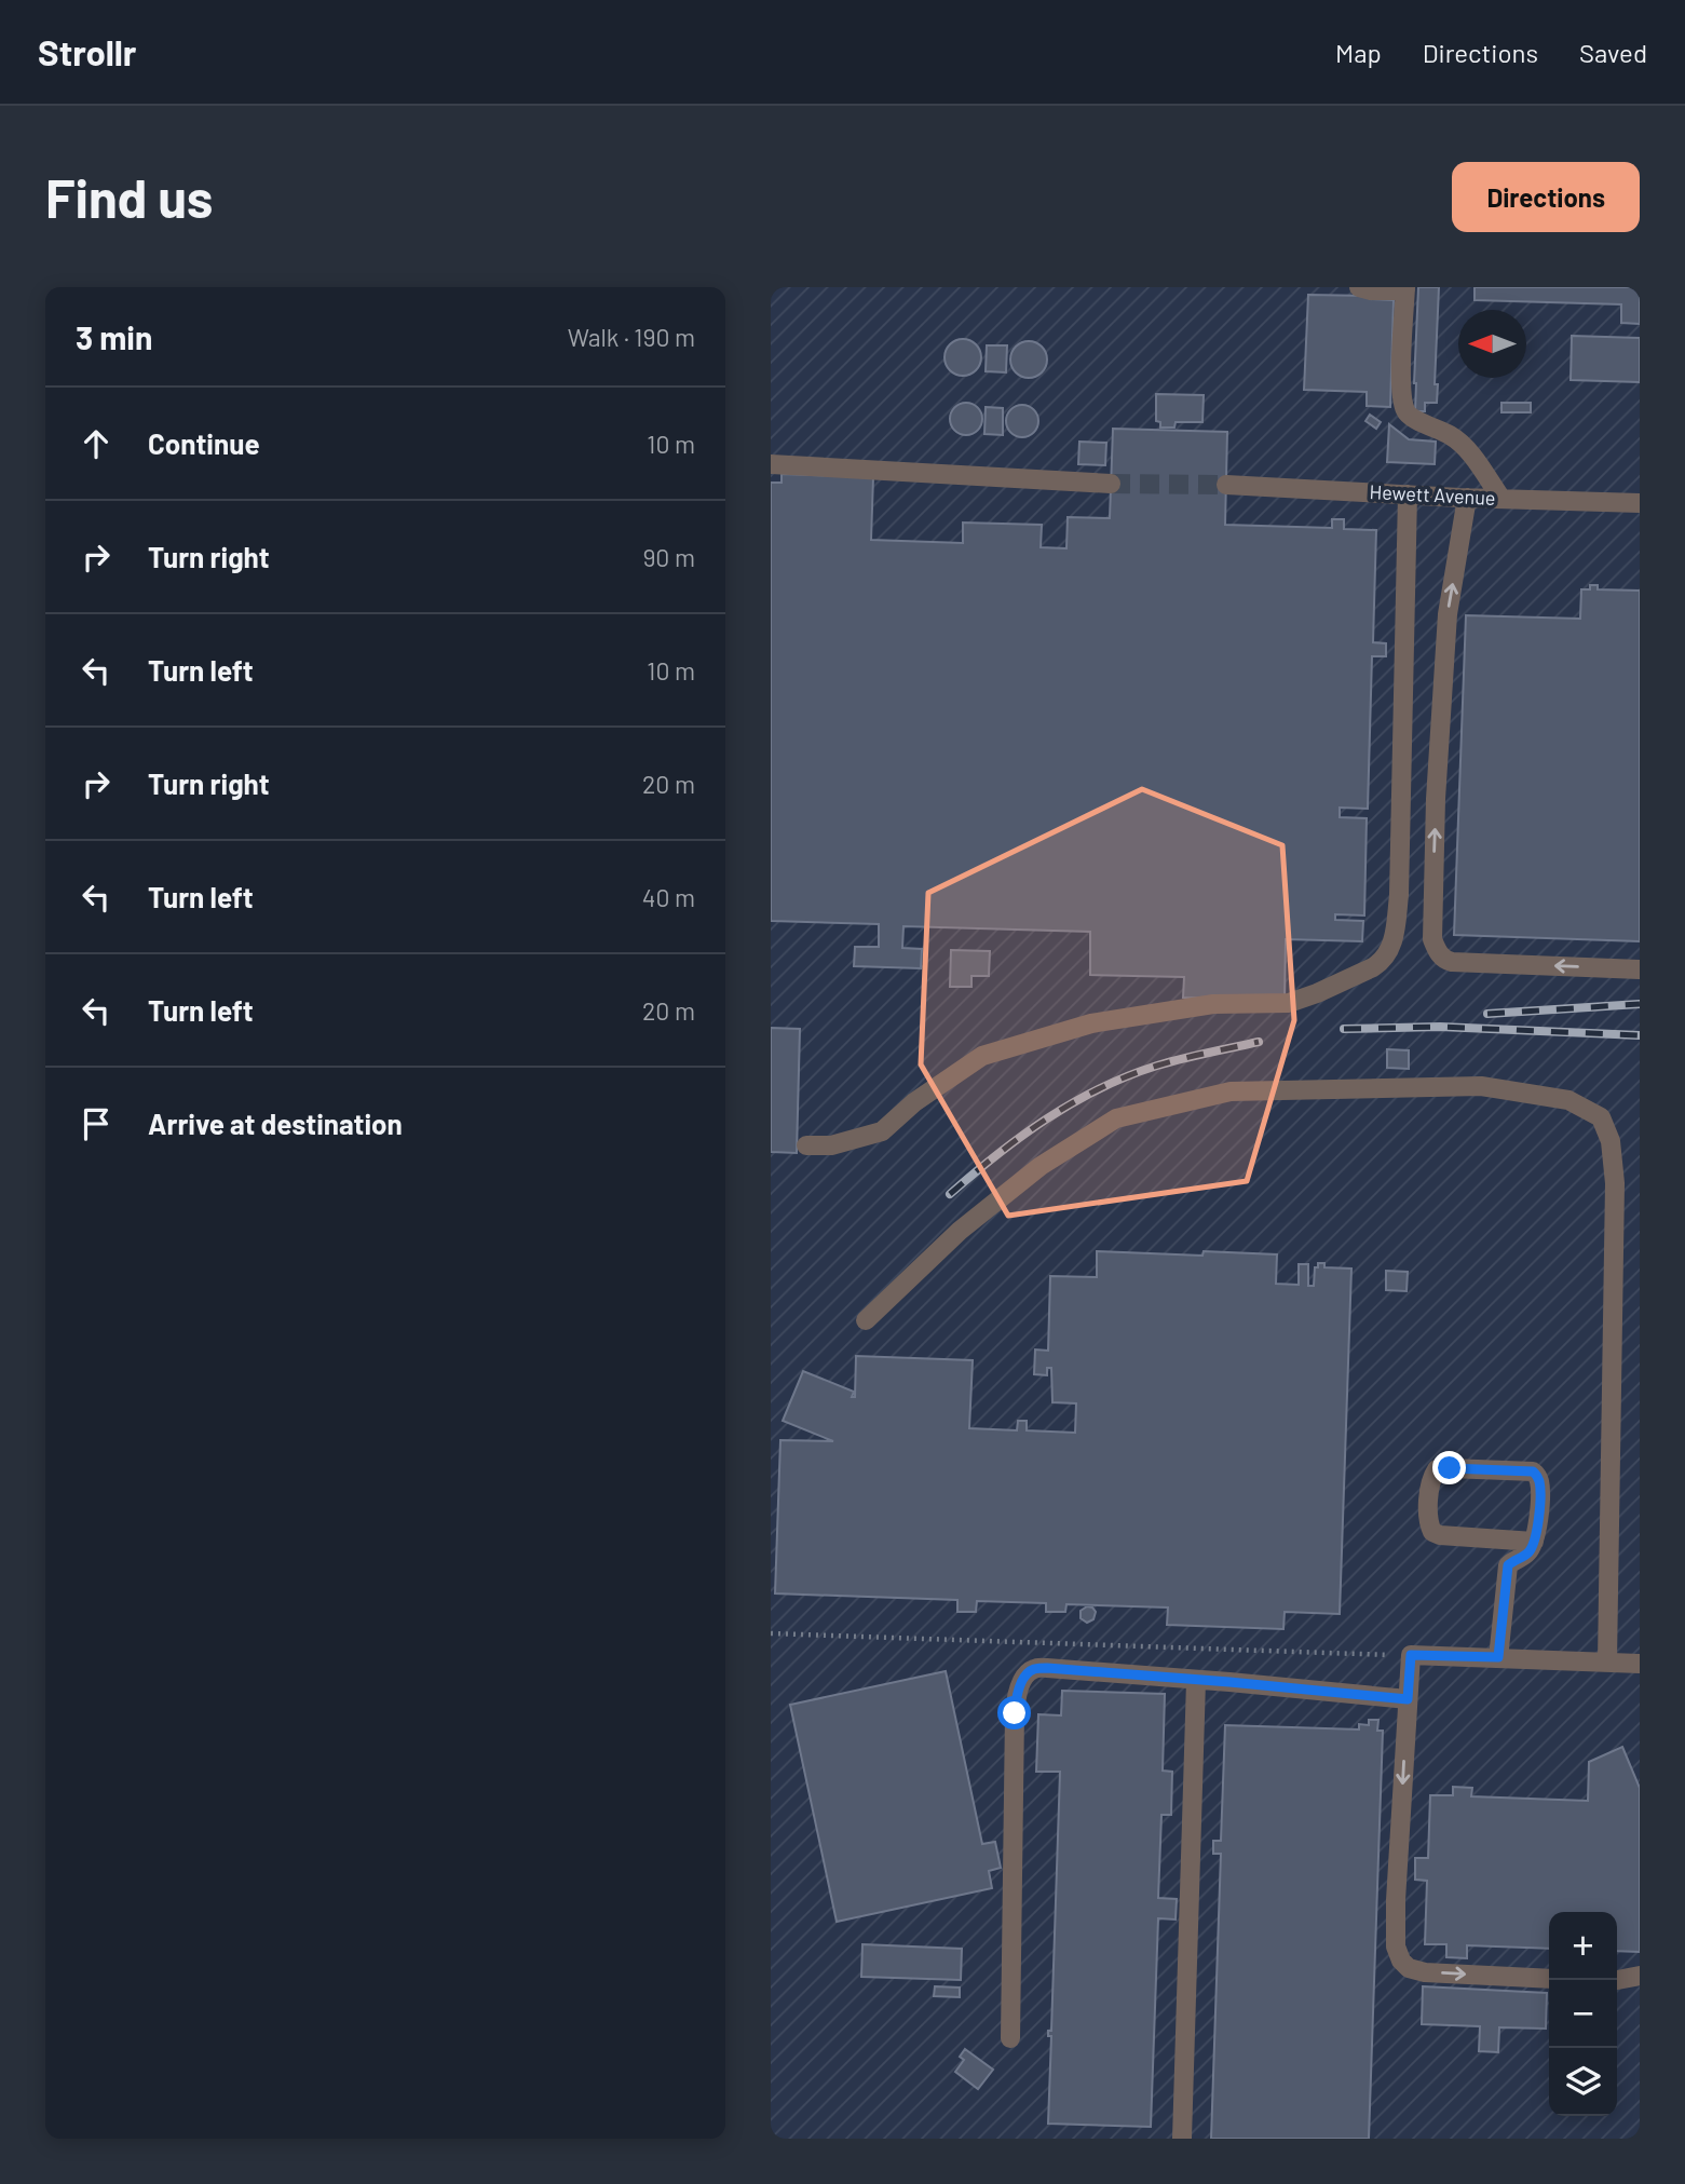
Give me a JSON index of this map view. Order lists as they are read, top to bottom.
{
  "streets": {
    "lane": ["Hewett Avenue"]
  },
  "north": "left",
  "page": {
    "header": "Strollr",
    "nav": ["Map", "Directions", "Saved"],
    "buttons": "Directions",
    "title": "Find us",
    "heading": ["3 min", "Walk · 190 m"],
    "list": [
      ["Continue", "10 m"],
      ["Turn right", "90 m"],
      ["Turn left", "10 m"],
      ["Turn right", "20 m"],
      ["Turn left", "40 m"],
      ["Turn left", "20 m"],
      "Arrive at destination"
    ],
    "map_buttons": ["+", "−"]
  }
}
